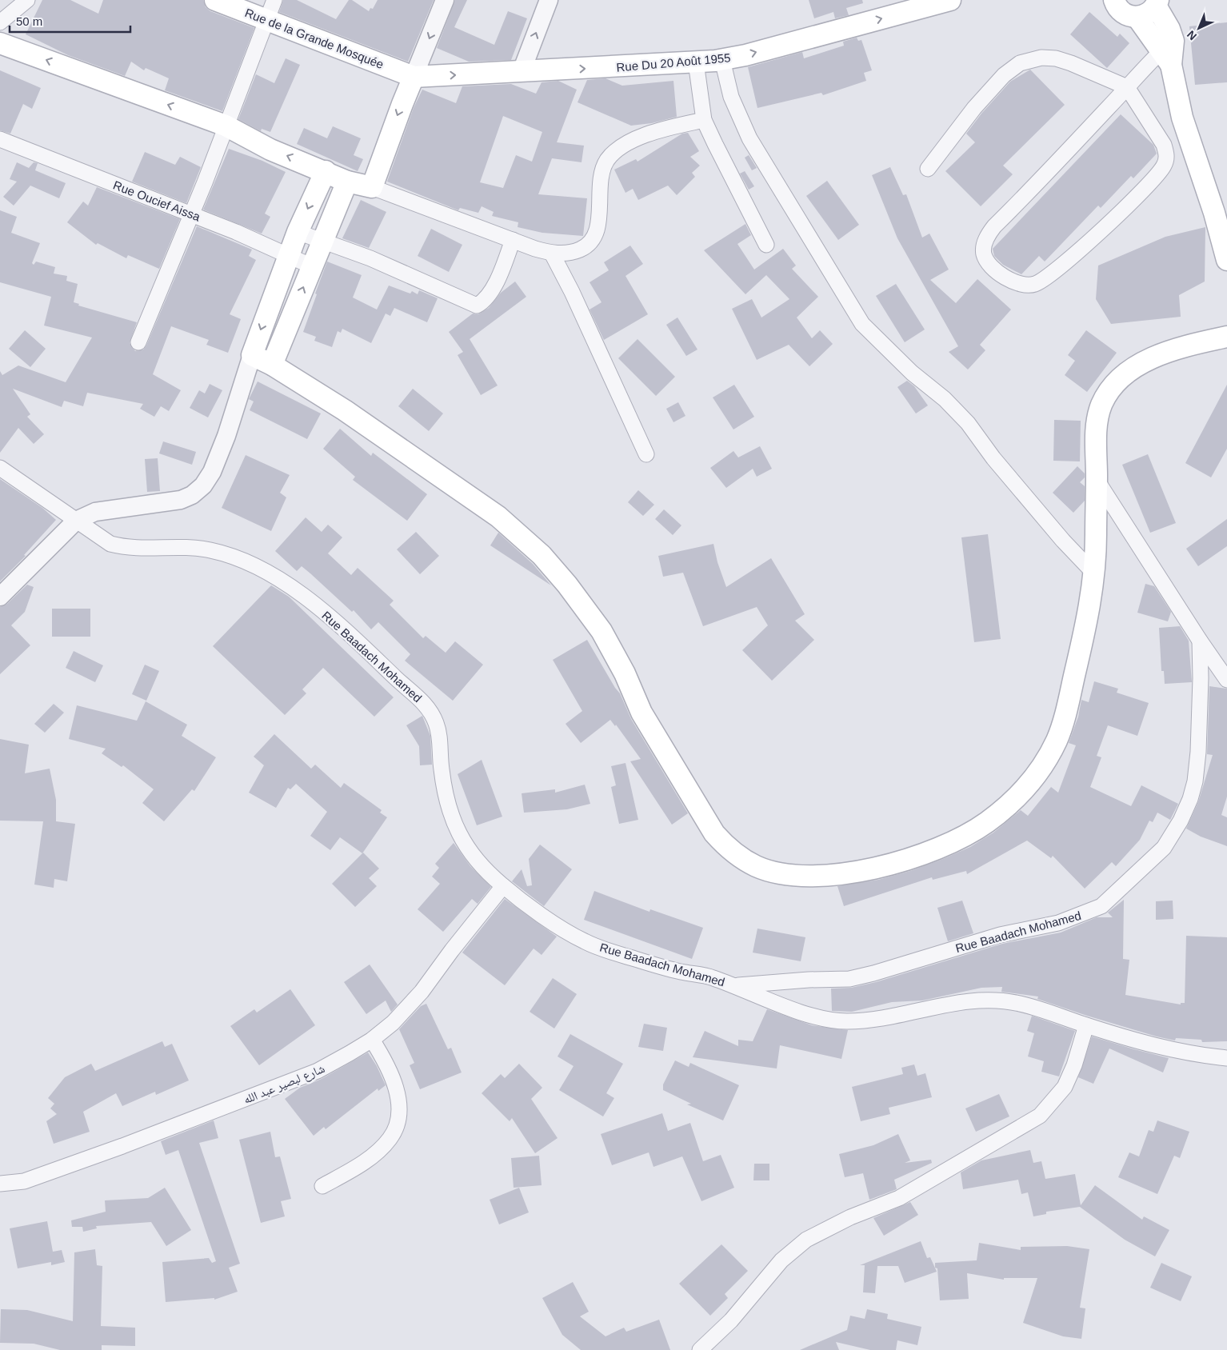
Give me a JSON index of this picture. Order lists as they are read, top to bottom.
{
  "streets": {
    "main road": ["Rue de la Grande Mosquée", "Rue Du 20 Août 1955"],
    "street": ["Rue Oucief Aissa", "Rue Baadach Mohamed", "شارع لبصير عبد الله"]
  },
  "crossings": [
    ["Rue de la Grande Mosquée", "Rue Du 20 Août 1955"],
    ["Rue Baadach Mohamed", "شارع لبصير عبد الله"]
  ],
  "one_way": ["Rue Du 20 Août 1955"],
  "scale_bar": "50 m",
  "north": "bottom left"
}
